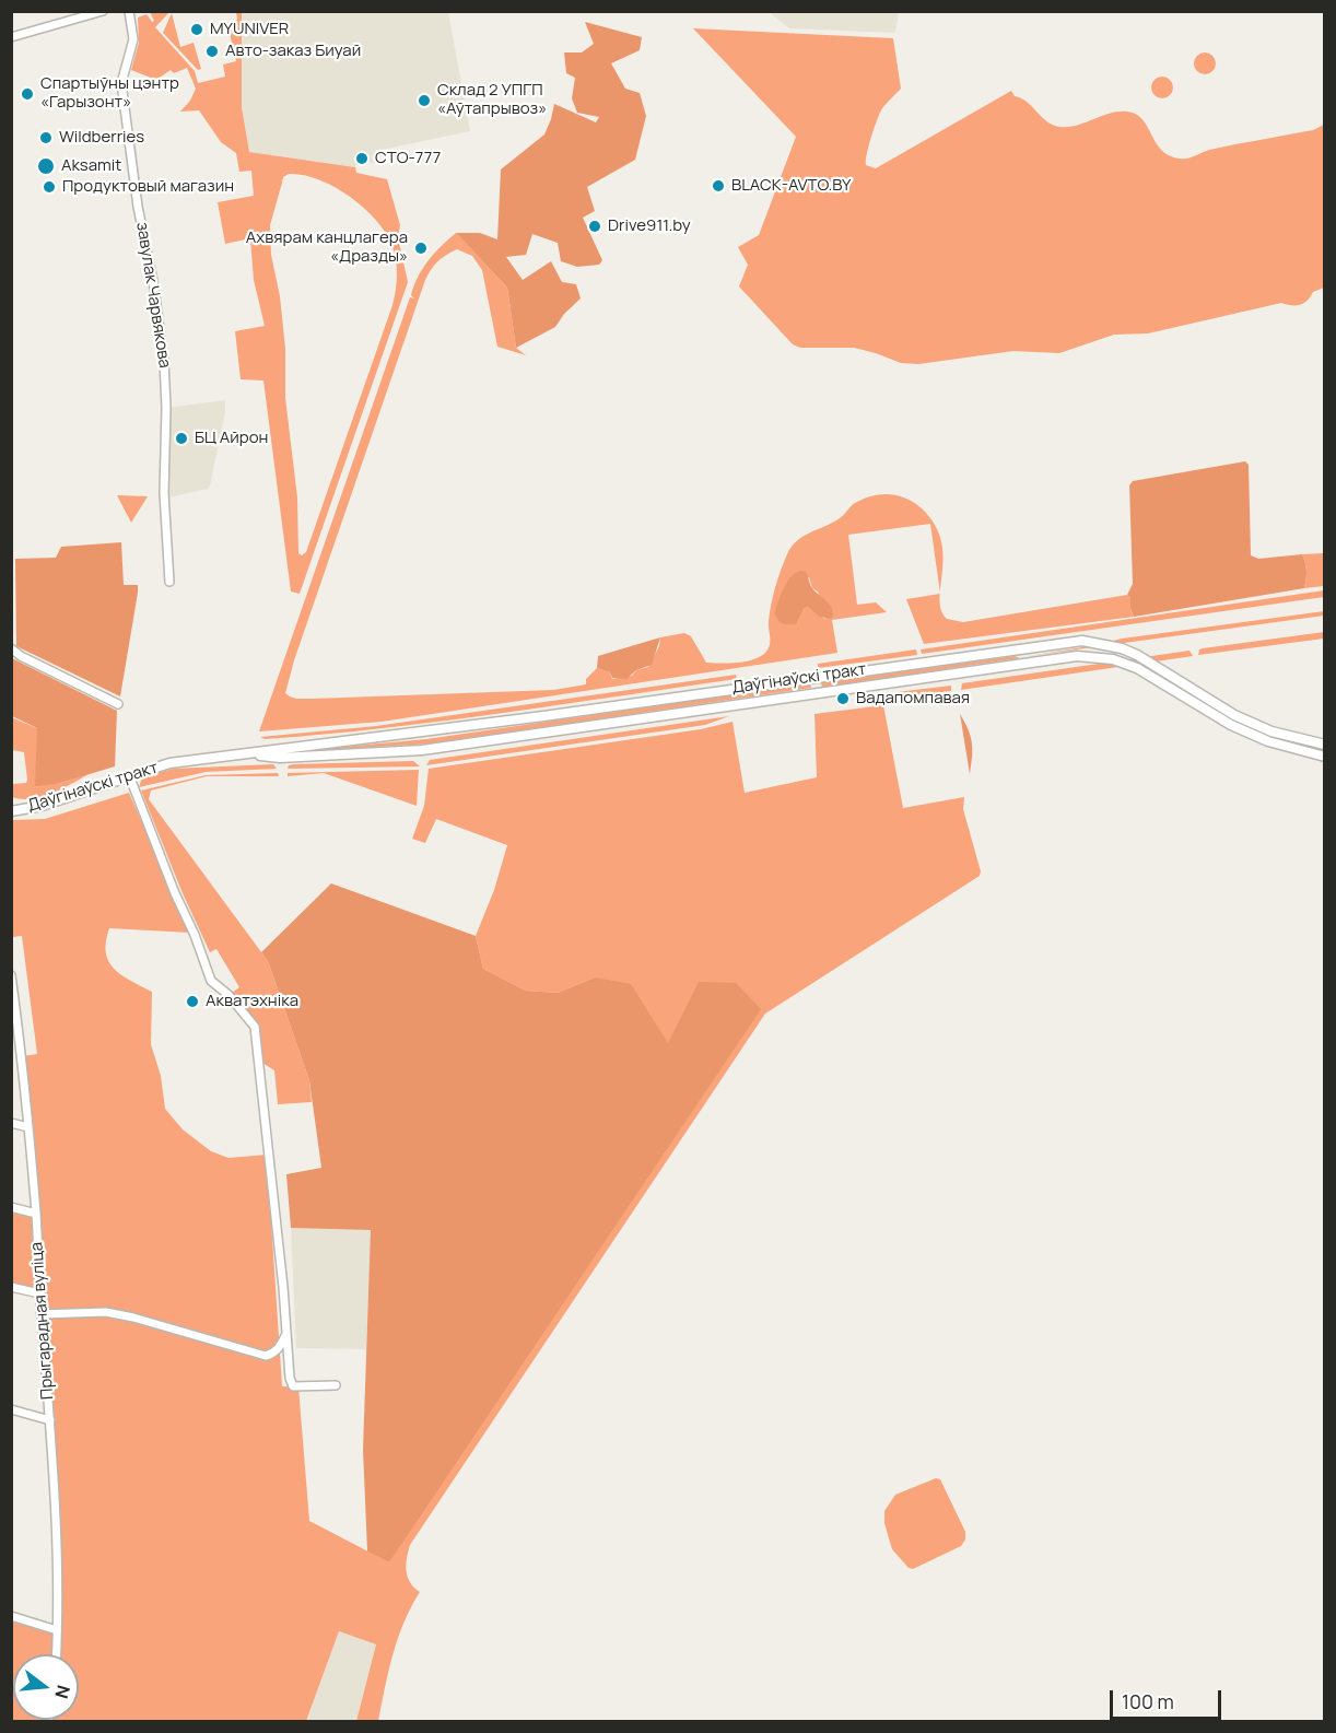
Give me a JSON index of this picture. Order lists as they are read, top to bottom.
{
  "streets": {
    "main road": ["Даўгінаўскі тракт"],
    "street": ["завулак Чарвякова", "Прыгарадная вуліца"]
  },
  "places": [
    "MYUNIVER",
    "Авто-заказ Биуай",
    "Спартыўны цэнтр «Гарызонт»",
    "Склад 2 УПГП «Аўтапрывоз»",
    "Wildberries",
    "СТО-777",
    "Aksamit",
    "BLACK-AVTO.BY",
    "Продуктовый магазин",
    "Drive911.by",
    "Ахвярам канцлагера «Дразды»",
    "БЦ Айрон",
    "Вадапомпавая",
    "Акватэхніка"
  ],
  "scale_bar": "100 m",
  "north": "right"
}
